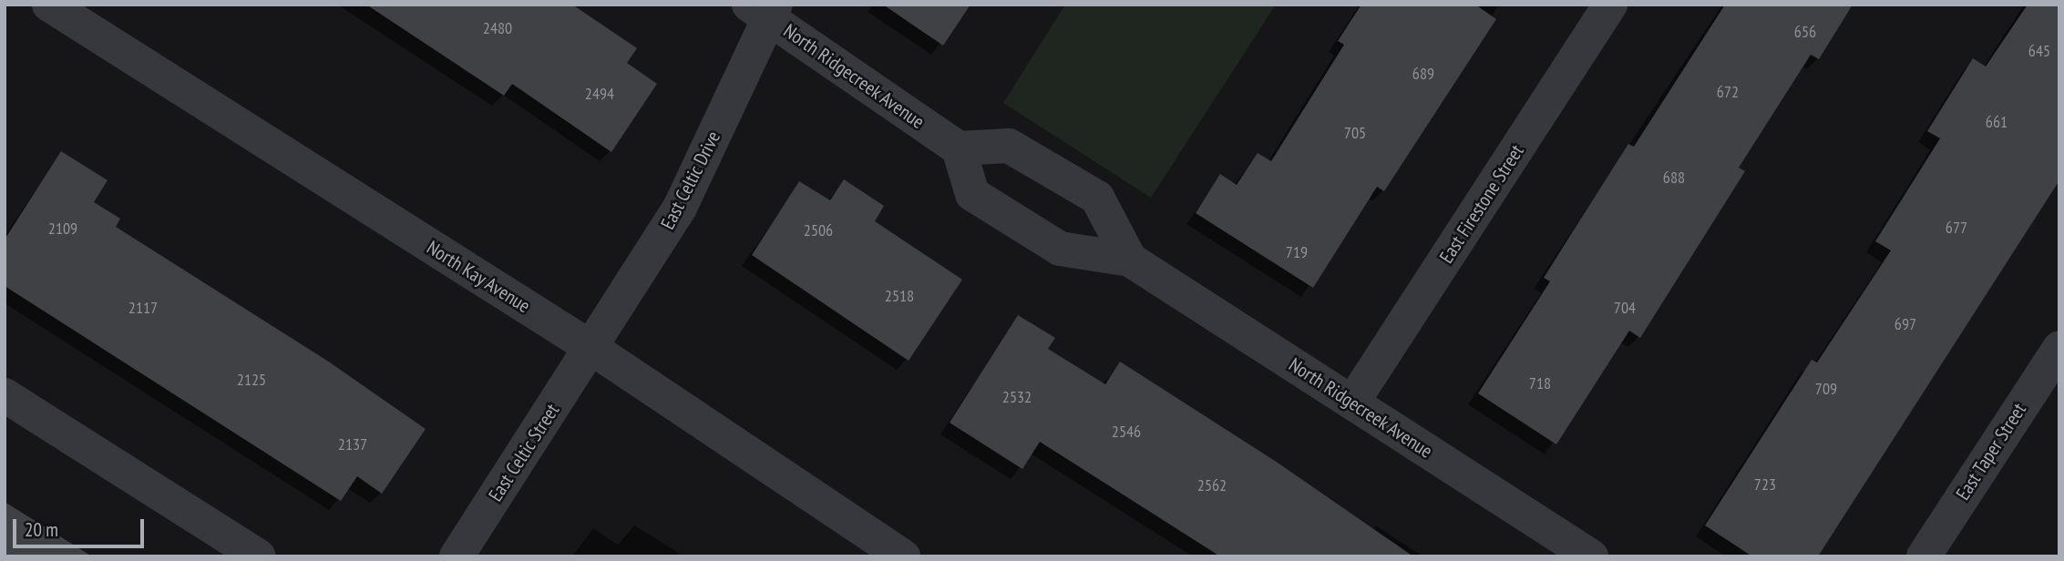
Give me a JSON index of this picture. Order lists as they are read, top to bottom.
{
  "streets": {
    "street": [
      "North Ridgecreek Avenue",
      "East Celtic Drive",
      "East Firestone Street",
      "North Kay Avenue",
      "East Taper Street",
      "East Celtic Street"
    ]
  },
  "crossings": [
    ["North Ridgecreek Avenue", "East Celtic Drive"],
    ["North Ridgecreek Avenue", "East Firestone Street"],
    ["East Celtic Drive", "North Kay Avenue"],
    ["East Celtic Drive", "East Celtic Street"],
    ["North Kay Avenue", "East Celtic Street"]
  ],
  "house_numbers": [
    "2480",
    "656",
    "645",
    "689",
    "672",
    "2494",
    "661",
    "705",
    "688",
    "677",
    "2109",
    "2506",
    "719",
    "2518",
    "2117",
    "704",
    "697",
    "2125",
    "718",
    "709",
    "2532",
    "2546",
    "2137",
    "723",
    "2562"
  ],
  "scale_bar": "20 m"
}
